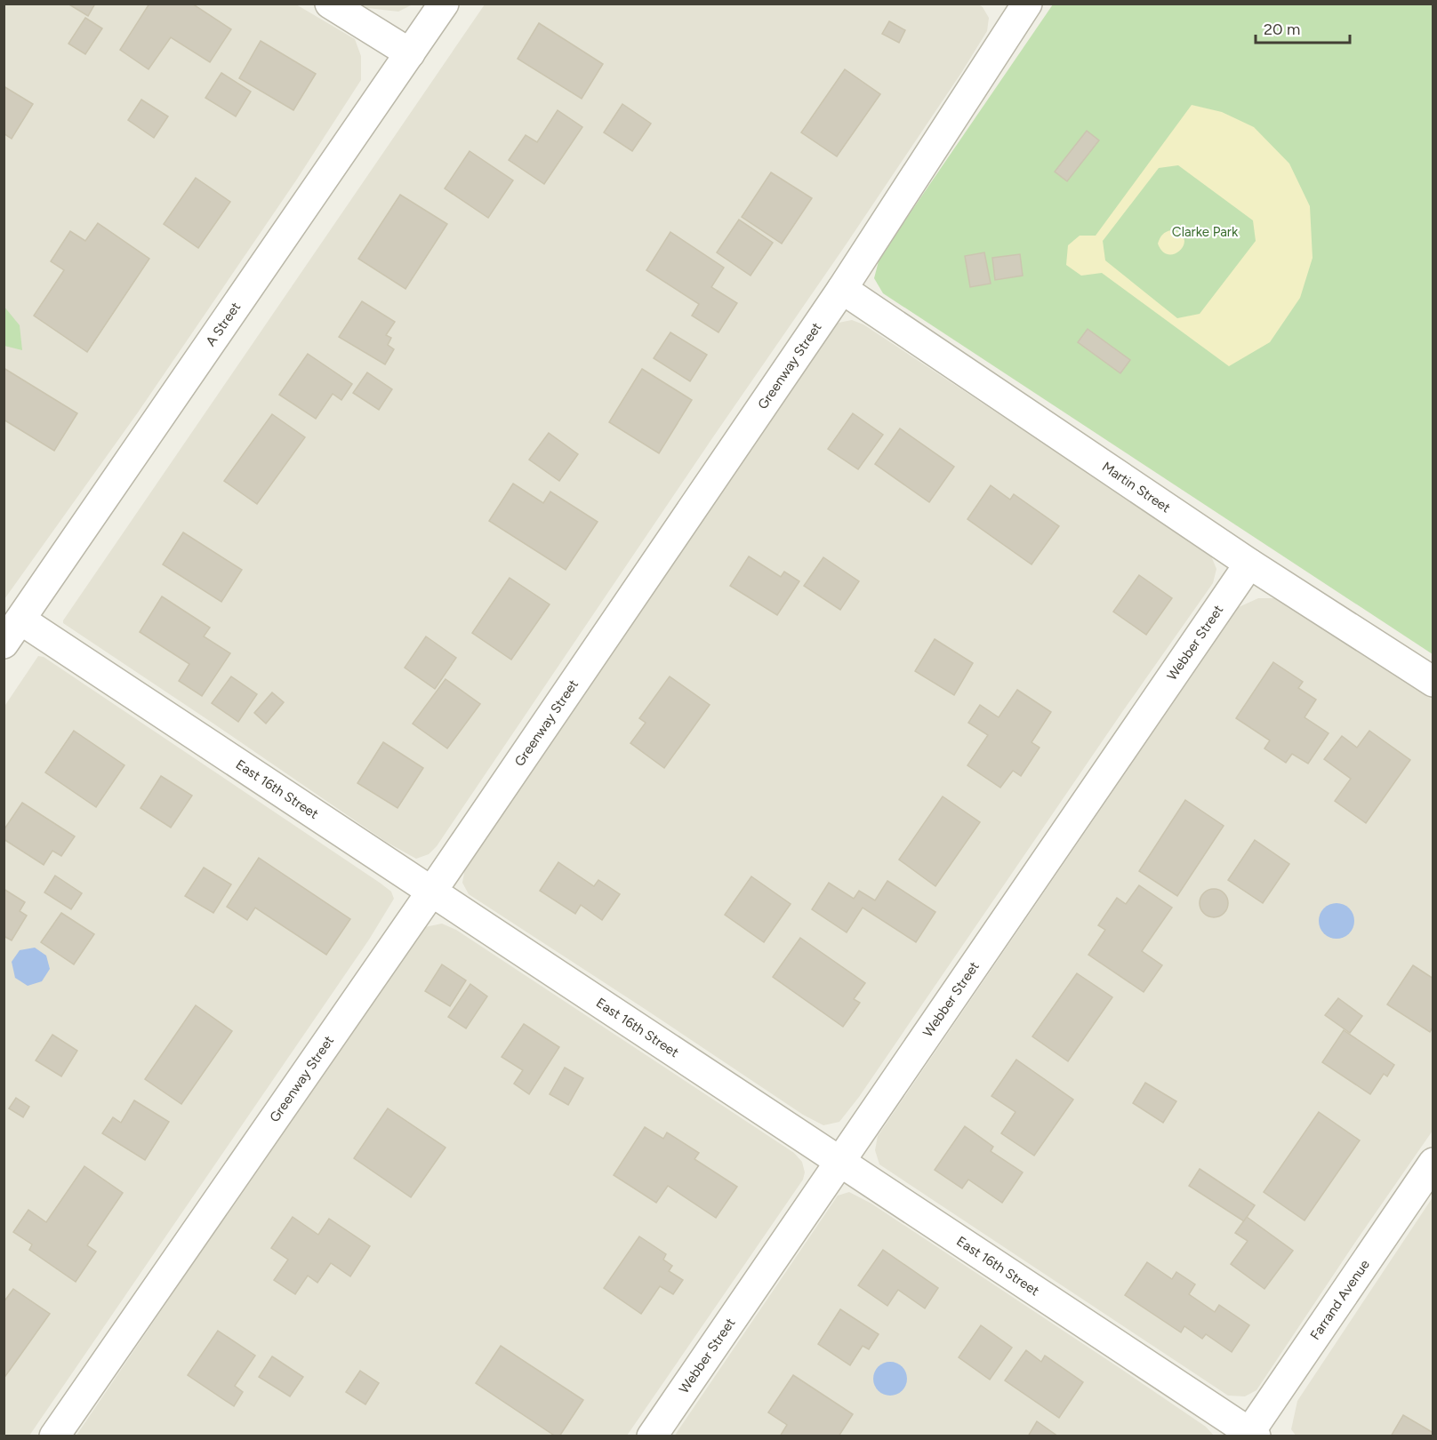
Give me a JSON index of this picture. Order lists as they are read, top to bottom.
{
  "streets": {
    "street": [
      "A Street",
      "Greenway Street",
      "Martin Street",
      "Webber Street",
      "East 16th Street",
      "Farrand Avenue"
    ]
  },
  "crossings": [
    ["A Street", "East 16th Street"],
    ["Greenway Street", "Martin Street"],
    ["Greenway Street", "East 16th Street"],
    ["Martin Street", "Webber Street"],
    ["Webber Street", "East 16th Street"],
    ["East 16th Street", "Farrand Avenue"]
  ],
  "parks": ["Clarke Park"],
  "scale_bar": "20 m"
}
